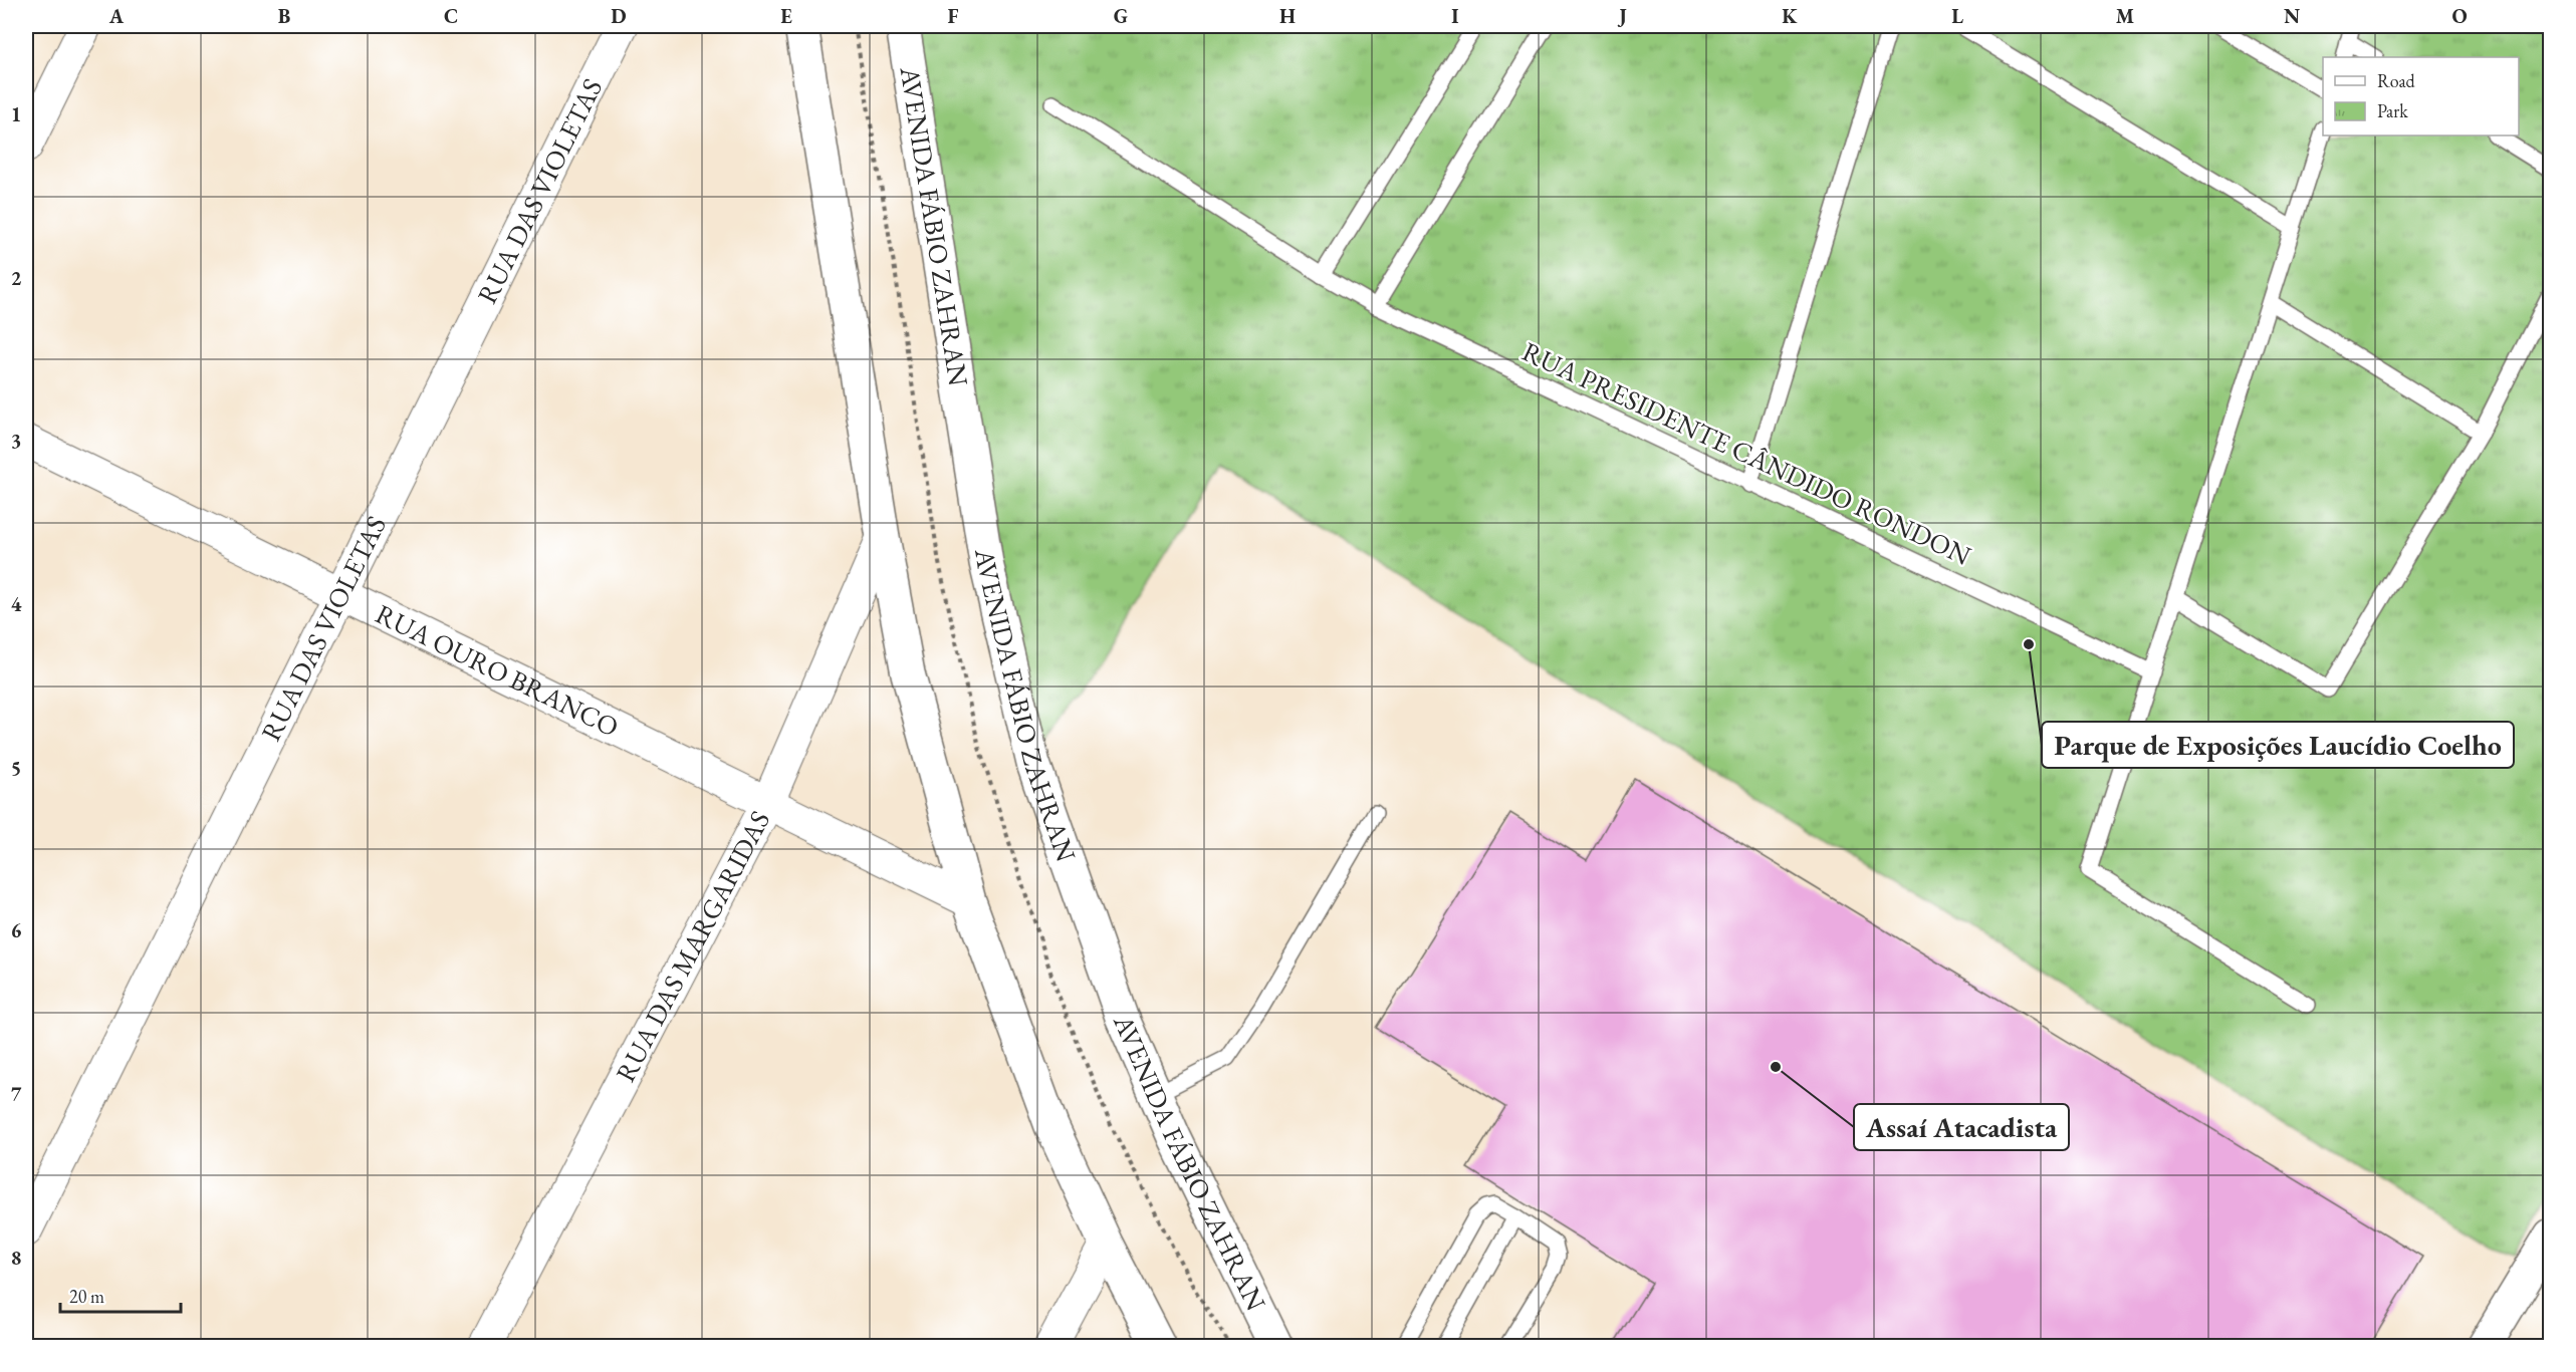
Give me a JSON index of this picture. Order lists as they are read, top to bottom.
{
  "streets": {
    "main road": ["AVENIDA FÁBIO ZAHRAN"],
    "street": ["RUA DAS VIOLETAS", "RUA OURO BRANCO", "RUA DAS MARGARIDAS"],
    "lane": ["RUA PRESIDENTE CÂNDIDO RONDON"]
  },
  "crossings": [
    ["RUA DAS VIOLETAS", "RUA OURO BRANCO"],
    ["RUA OURO BRANCO", "RUA DAS MARGARIDAS"]
  ],
  "places": ["Parque de Exposições Laucídio Coelho", "Assaí Atacadista"],
  "legend": ["Road", "Park"],
  "scale_bar": "20 m",
  "grid": {
    "columns": [
      "A",
      "B",
      "C",
      "D",
      "E",
      "F",
      "G",
      "H",
      "I",
      "J",
      "K",
      "L",
      "M",
      "N",
      "O"
    ],
    "rows": [
      "1",
      "2",
      "3",
      "4",
      "5",
      "6",
      "7",
      "8"
    ]
  }
}
